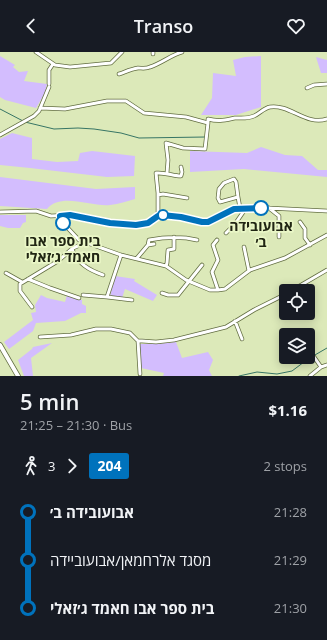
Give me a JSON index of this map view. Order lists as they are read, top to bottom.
{
  "places": ["אבועובידה ב׳", "בית ספר אבו חאמד ג׳זאלי"],
  "lines": ["bus line 204"],
  "page": {
    "header": "Transo",
    "heading": ["5 min", "21:25 – 21:30 · Bus", "$1.16"],
    "legs": ["3", "204", "2 stops"],
    "list": [
      {
        "name": "אבועובידה ב׳",
        "value": "21:28"
      },
      {
        "name": "מסגד אלרחמאן/אבועוביידה",
        "value": "21:29"
      },
      {
        "name": "בית ספר אבו חאמד ג׳זאלי",
        "value": "21:30"
      }
    ]
  }
}
